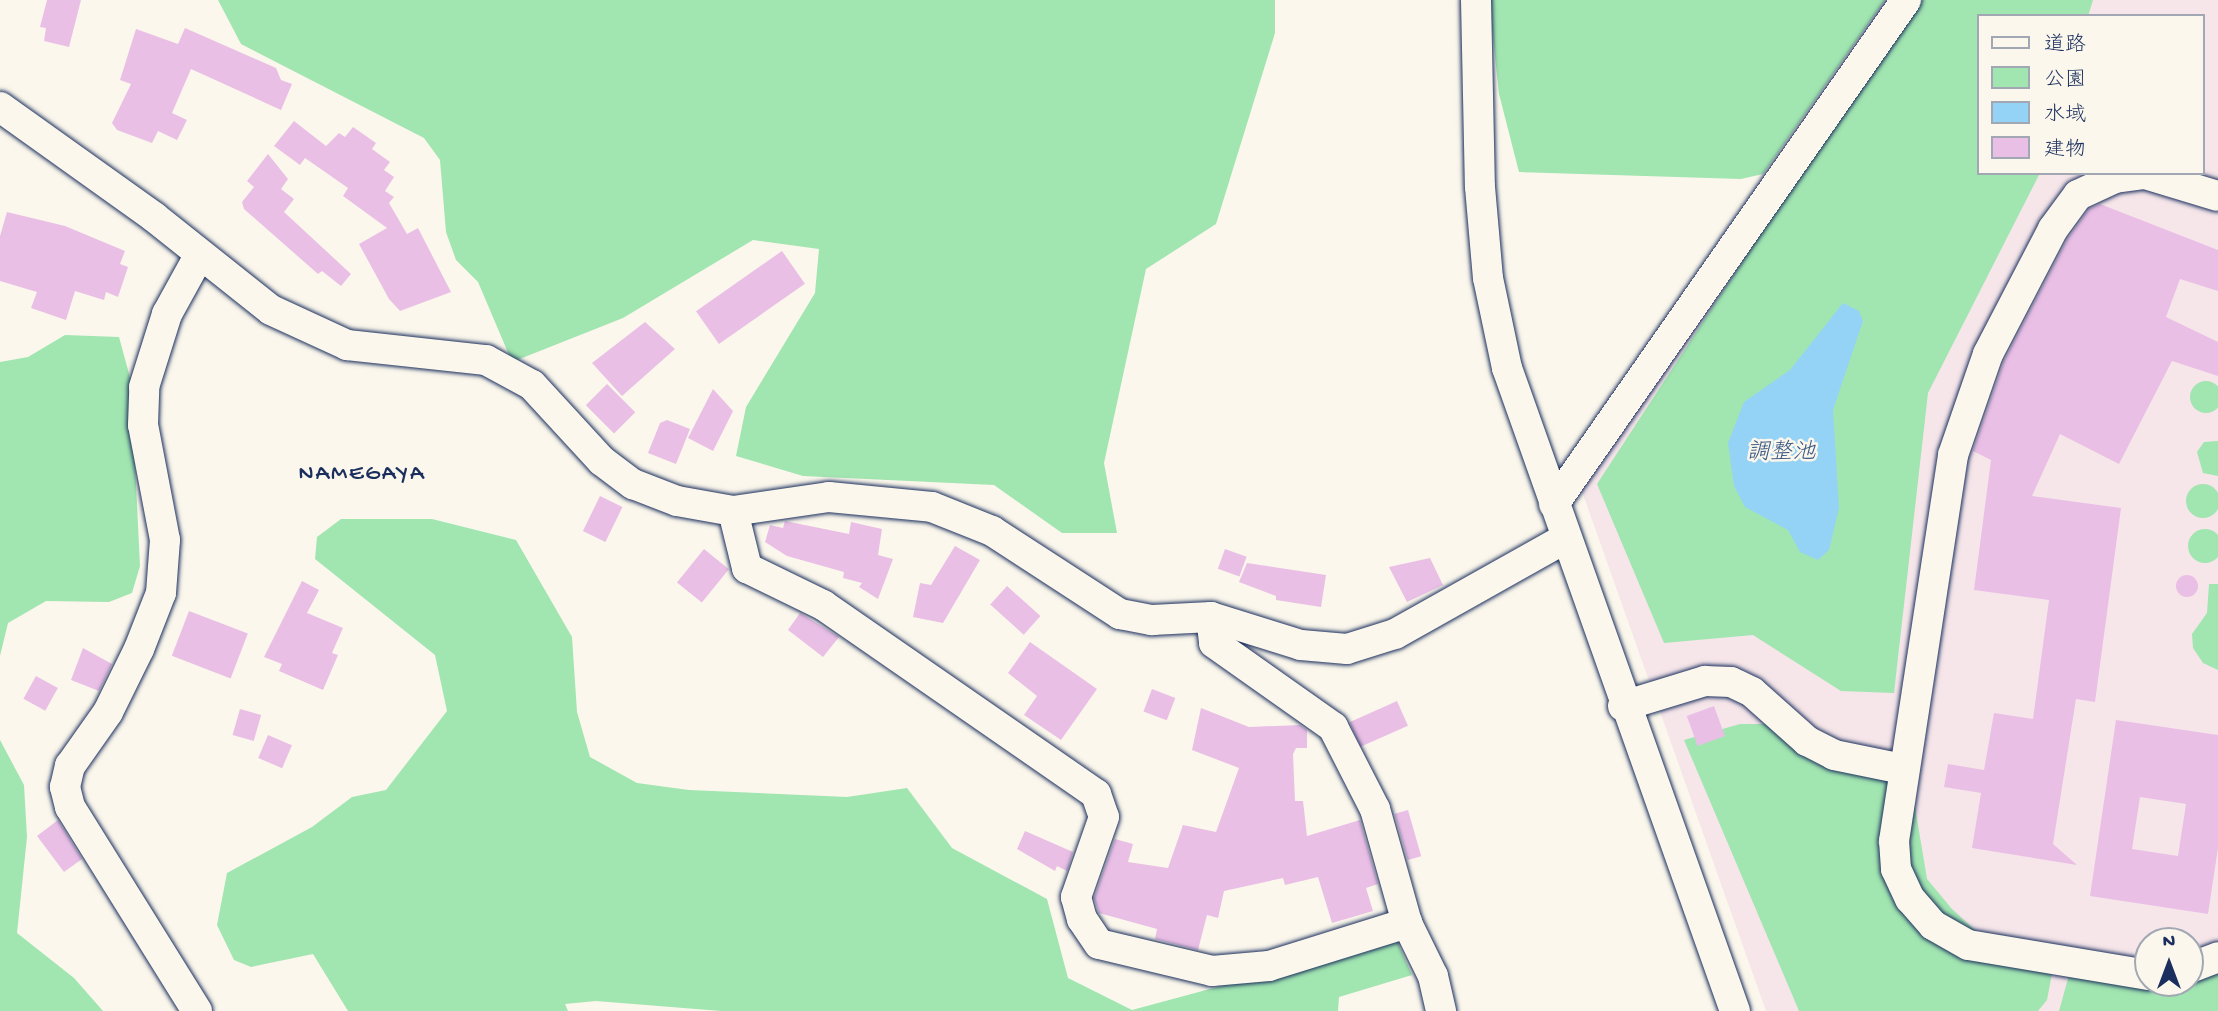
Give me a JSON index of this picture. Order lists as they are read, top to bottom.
{
  "districts": ["NAMEGAYA"],
  "water": ["調整池"],
  "legend": [
    "道路",
    "公園",
    "水域",
    "建物"
  ],
  "north": "top"
}
